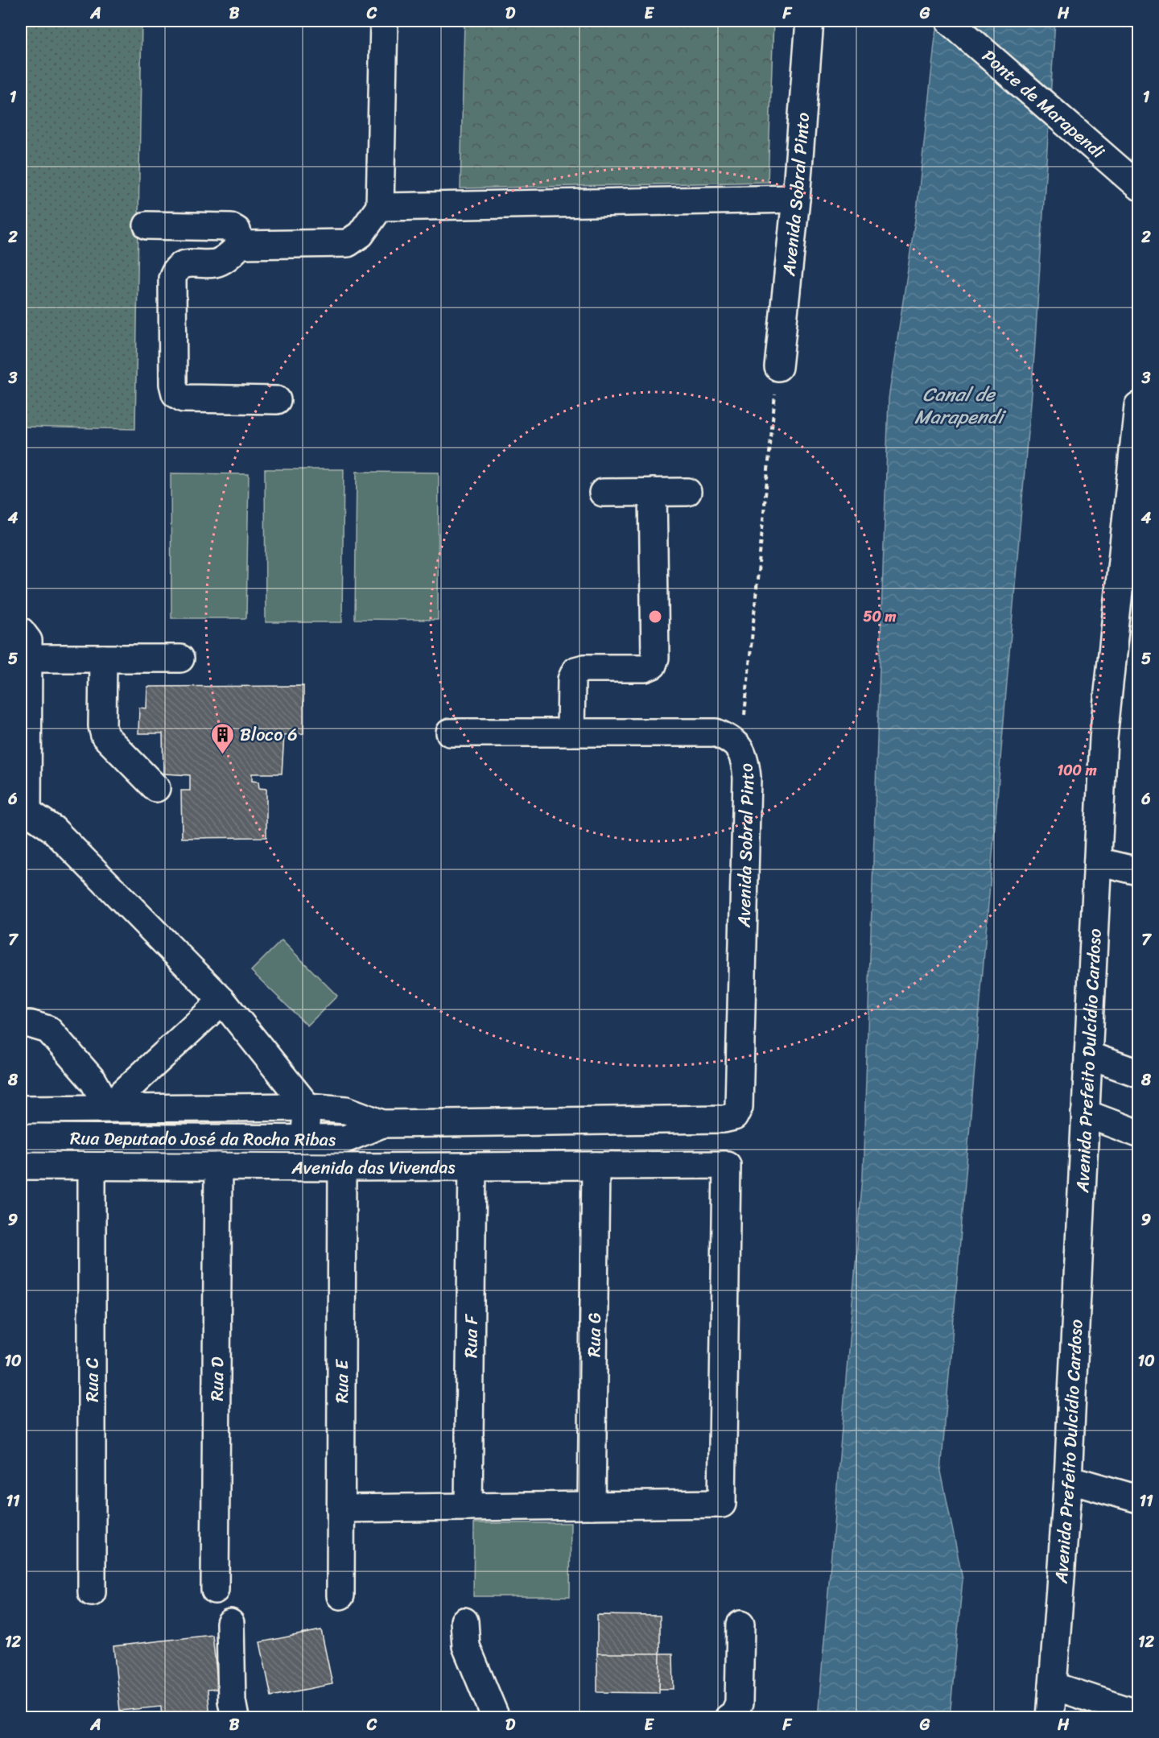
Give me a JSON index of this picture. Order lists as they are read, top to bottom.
{
  "streets": {
    "street": [
      "Ponte de Marapendi",
      "Avenida Sobral Pinto",
      "Avenida Prefeito Dulcídio Cardoso",
      "Rua Deputado José da Rocha Ribas",
      "Avenida das Vivendas",
      "Rua G",
      "Rua F",
      "Rua D",
      "Rua C",
      "Rua E"
    ]
  },
  "crossings": [
    ["Avenida Sobral Pinto", "Rua Deputado José da Rocha Ribas"],
    ["Avenida das Vivendas", "Rua G"],
    ["Avenida das Vivendas", "Rua F"],
    ["Avenida das Vivendas", "Rua D"],
    ["Avenida das Vivendas", "Rua C"],
    ["Avenida das Vivendas", "Rua E"]
  ],
  "water": ["Canal de Marapendi"],
  "places": {
    "building": ["Bloco 6"]
  },
  "grid": {
    "columns": [
      "A",
      "B",
      "C",
      "D",
      "E",
      "F",
      "G",
      "H"
    ],
    "rows": [
      "1",
      "2",
      "3",
      "4",
      "5",
      "6",
      "7",
      "8",
      "9",
      "10",
      "11",
      "12"
    ]
  },
  "rings": ["50 m", "100 m"]
}
